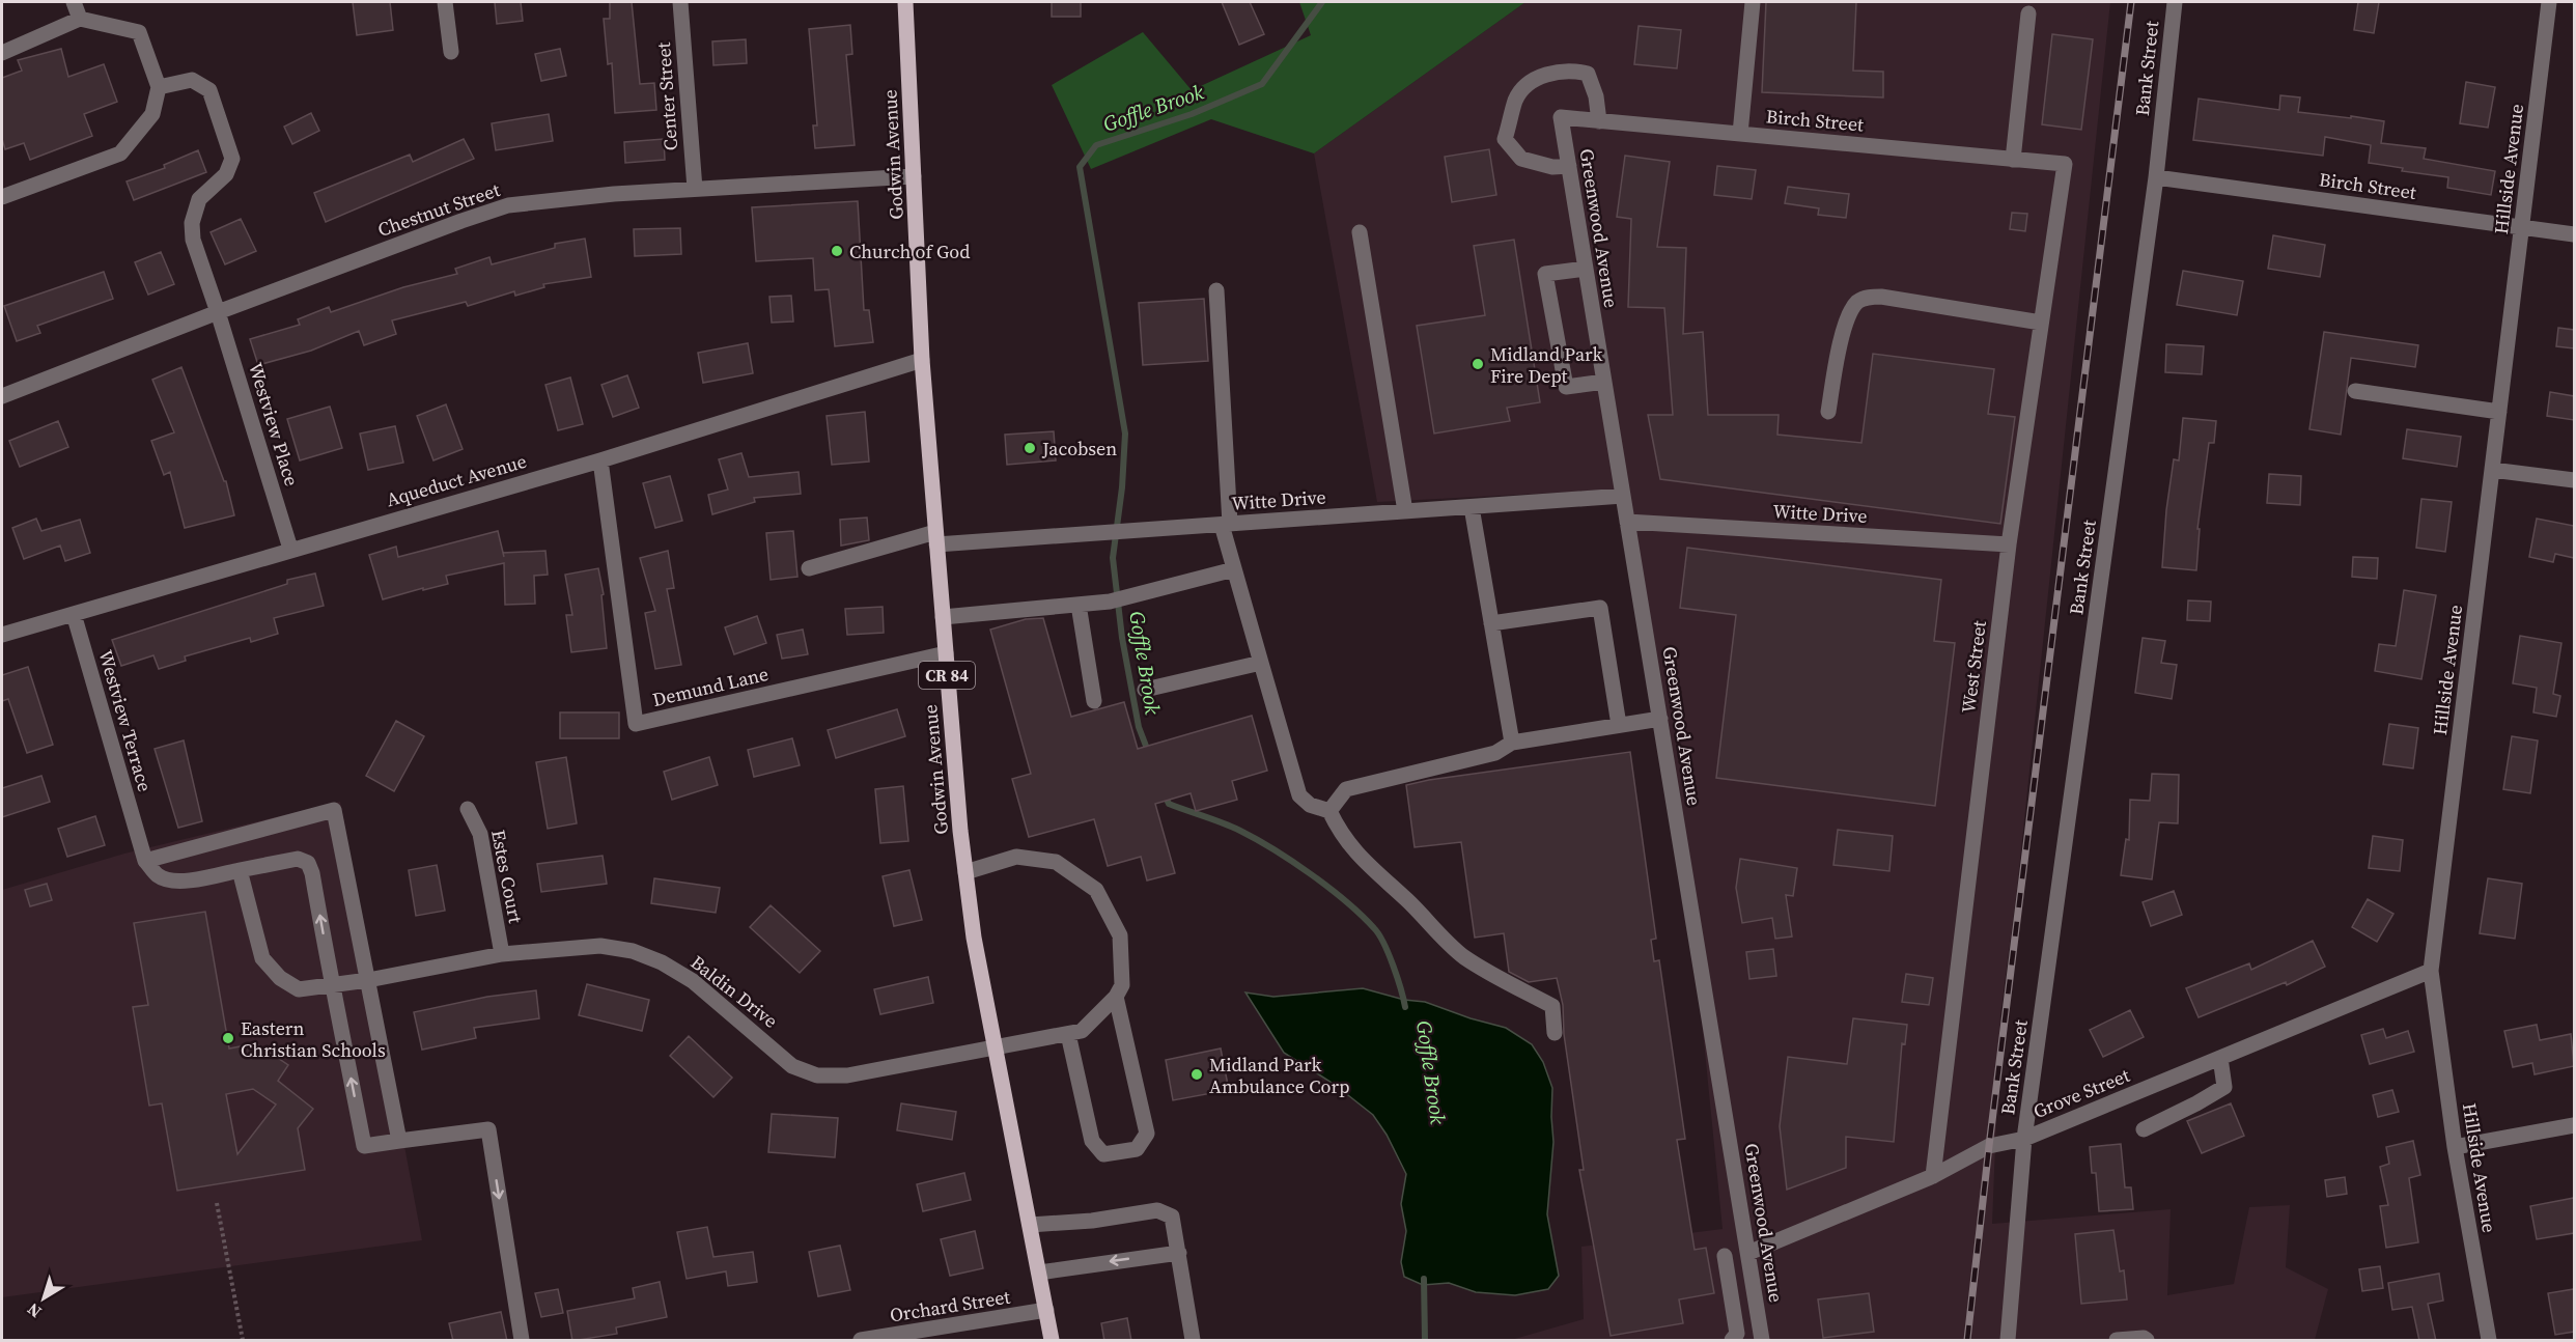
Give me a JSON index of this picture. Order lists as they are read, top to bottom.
{
  "streets": {
    "main road": ["Godwin Avenue", "CR 84"],
    "street": [
      "Bank Street",
      "Center Street",
      "Birch Street",
      "Hillside Avenue",
      "Chestnut Street",
      "Greenwood Avenue",
      "Westview Place",
      "Aqueduct Avenue",
      "Witte Drive",
      "West Street",
      "Demund Lane",
      "Westview Terrace",
      "Estes Court",
      "Baldin Drive",
      "Grove Street",
      "Orchard Street"
    ]
  },
  "crossings": [
    ["Bank Street", "Birch Street"],
    ["Bank Street", "Grove Street"],
    ["Center Street", "Chestnut Street"],
    ["Birch Street", "Hillside Avenue"],
    ["Birch Street", "Greenwood Avenue"],
    ["Birch Street", "West Street"],
    ["Godwin Avenue", "Chestnut Street"],
    ["Godwin Avenue", "Aqueduct Avenue"],
    ["Godwin Avenue", "Witte Drive"],
    ["Godwin Avenue", "Demund Lane"],
    ["Godwin Avenue", "Baldin Drive"],
    ["Godwin Avenue", "Orchard Street"],
    ["Hillside Avenue", "Grove Street"],
    ["Chestnut Street", "Westview Place"],
    ["Greenwood Avenue", "Witte Drive"],
    ["Greenwood Avenue", "Grove Street"],
    ["Westview Place", "Aqueduct Avenue"],
    ["Aqueduct Avenue", "Demund Lane"],
    ["Aqueduct Avenue", "Westview Terrace"],
    ["Witte Drive", "West Street"],
    ["West Street", "Grove Street"],
    ["Estes Court", "Baldin Drive"]
  ],
  "water": ["Goffle Brook"],
  "places": [
    "Church of God",
    "Midland Park Fire Dept",
    "Jacobsen",
    "Eastern Christian Schools",
    "Midland Park Ambulance Corp"
  ],
  "north": "bottom left"
}
